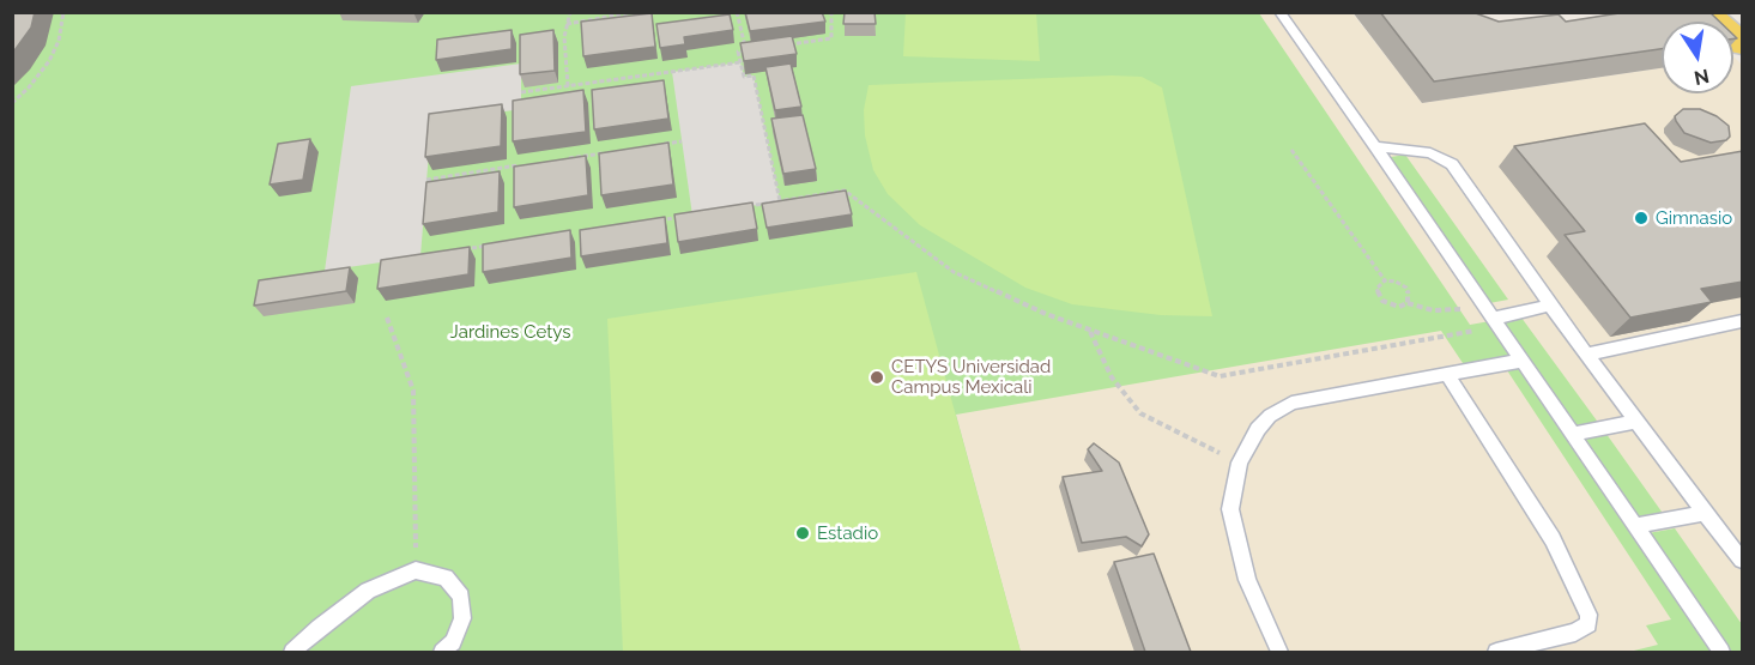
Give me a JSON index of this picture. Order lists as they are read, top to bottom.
{
  "parks": ["Jardines Cetys"],
  "places": ["Gimnasio", "CETYS Universidad Campus Mexicali", "Estadio"],
  "north": "bottom"
}
